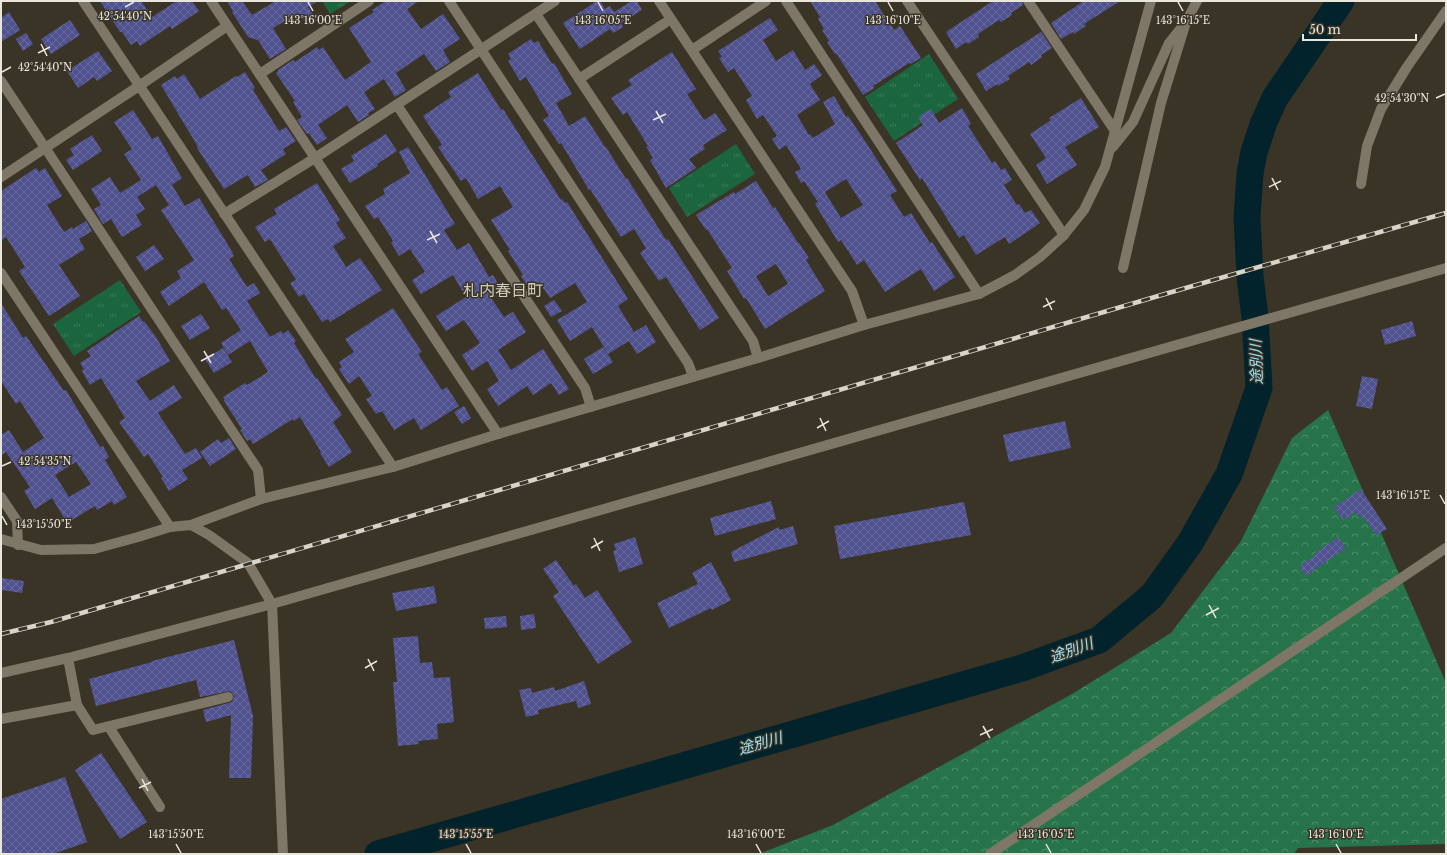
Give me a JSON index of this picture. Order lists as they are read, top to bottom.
{
  "districts": ["札内春日町"],
  "water": ["途別川"],
  "scale_bar": "50 m",
  "coordinates": [
    "42°54'40\"N",
    "143°16'00\"E",
    "143°16'05\"E",
    "143°16'10\"E",
    "143°16'15\"E",
    "42°54'30\"N",
    "42°54'35\"N",
    "143°15'50\"E",
    "143°15'55\"E"
  ]
}
